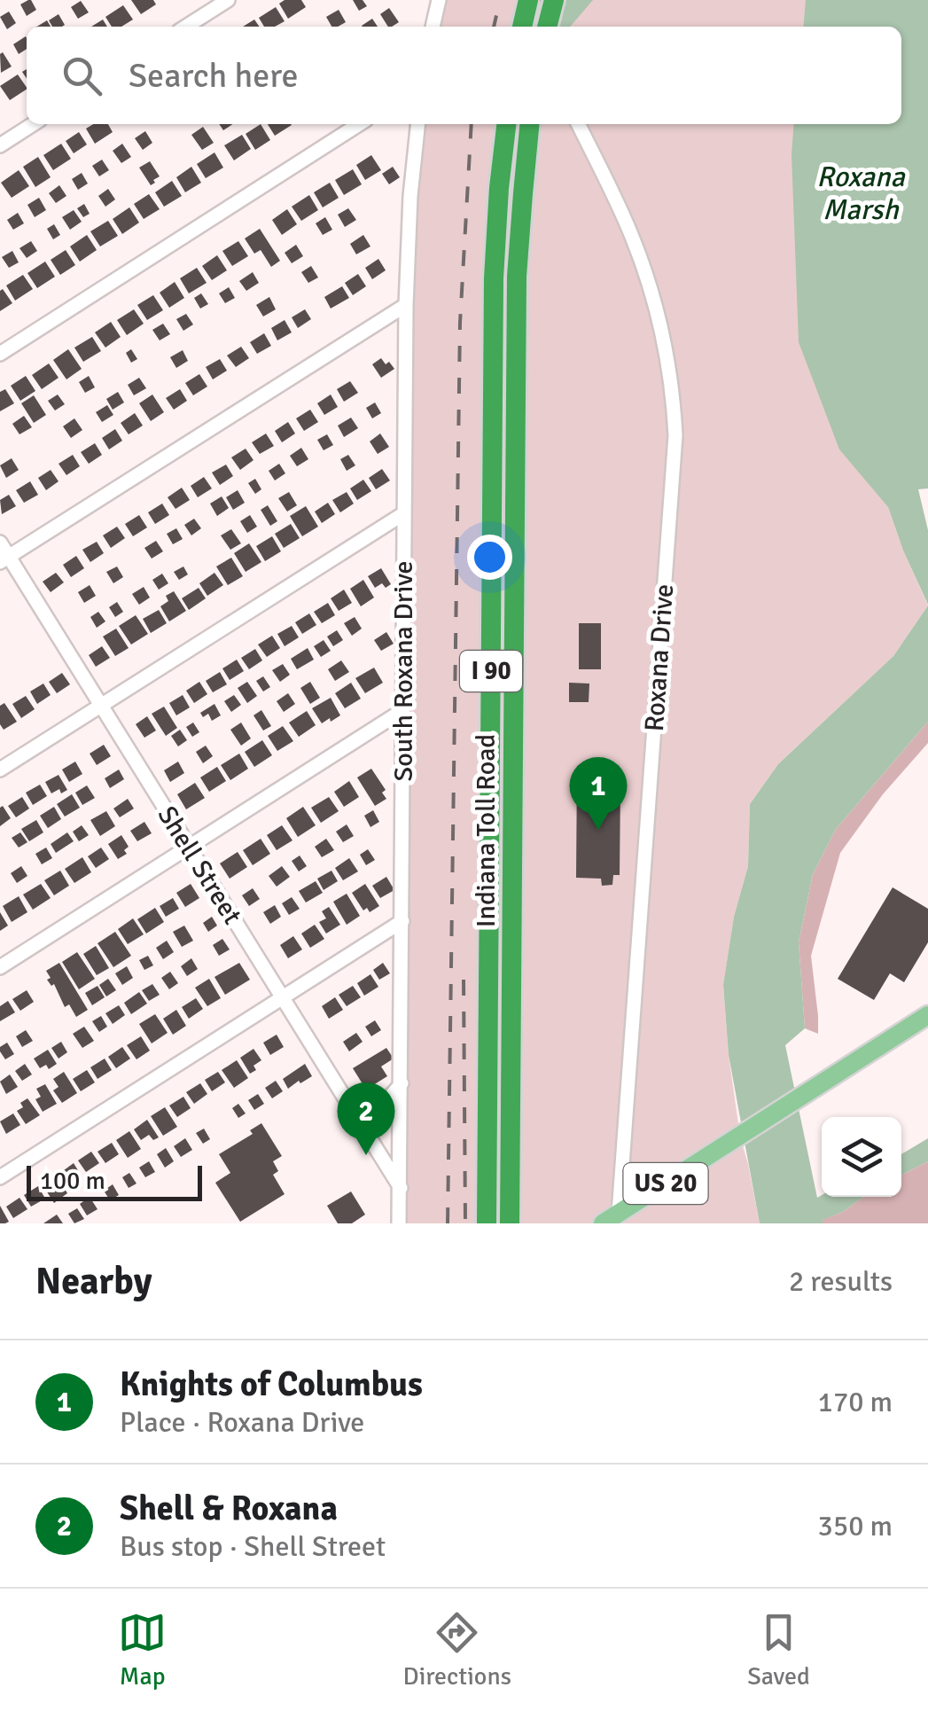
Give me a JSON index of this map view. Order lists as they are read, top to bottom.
{
  "streets": {
    "highway": ["I 90", "Indiana Toll Road"],
    "main road": ["US 20"],
    "street": ["Roxana Drive", "South Roxana Drive", "Shell Street"]
  },
  "crossings": [
    ["Roxana Drive", "US 20"],
    ["South Roxana Drive", "Shell Street"]
  ],
  "water": ["Roxana Marsh"],
  "scale_bar": "100 m",
  "page": {
    "search": "Search here",
    "pins": ["1", "2"],
    "scale": "100 m",
    "heading": ["Nearby", "2 results"],
    "list": [
      {
        "mark": "1",
        "name": "Knights of Columbus",
        "note": "Place · Roxana Drive",
        "value": "170 m"
      },
      {
        "mark": "2",
        "name": "Shell & Roxana",
        "note": "Bus stop · Shell Street",
        "value": "350 m"
      }
    ],
    "nav": ["Map", "Directions", "Saved"]
  }
}
